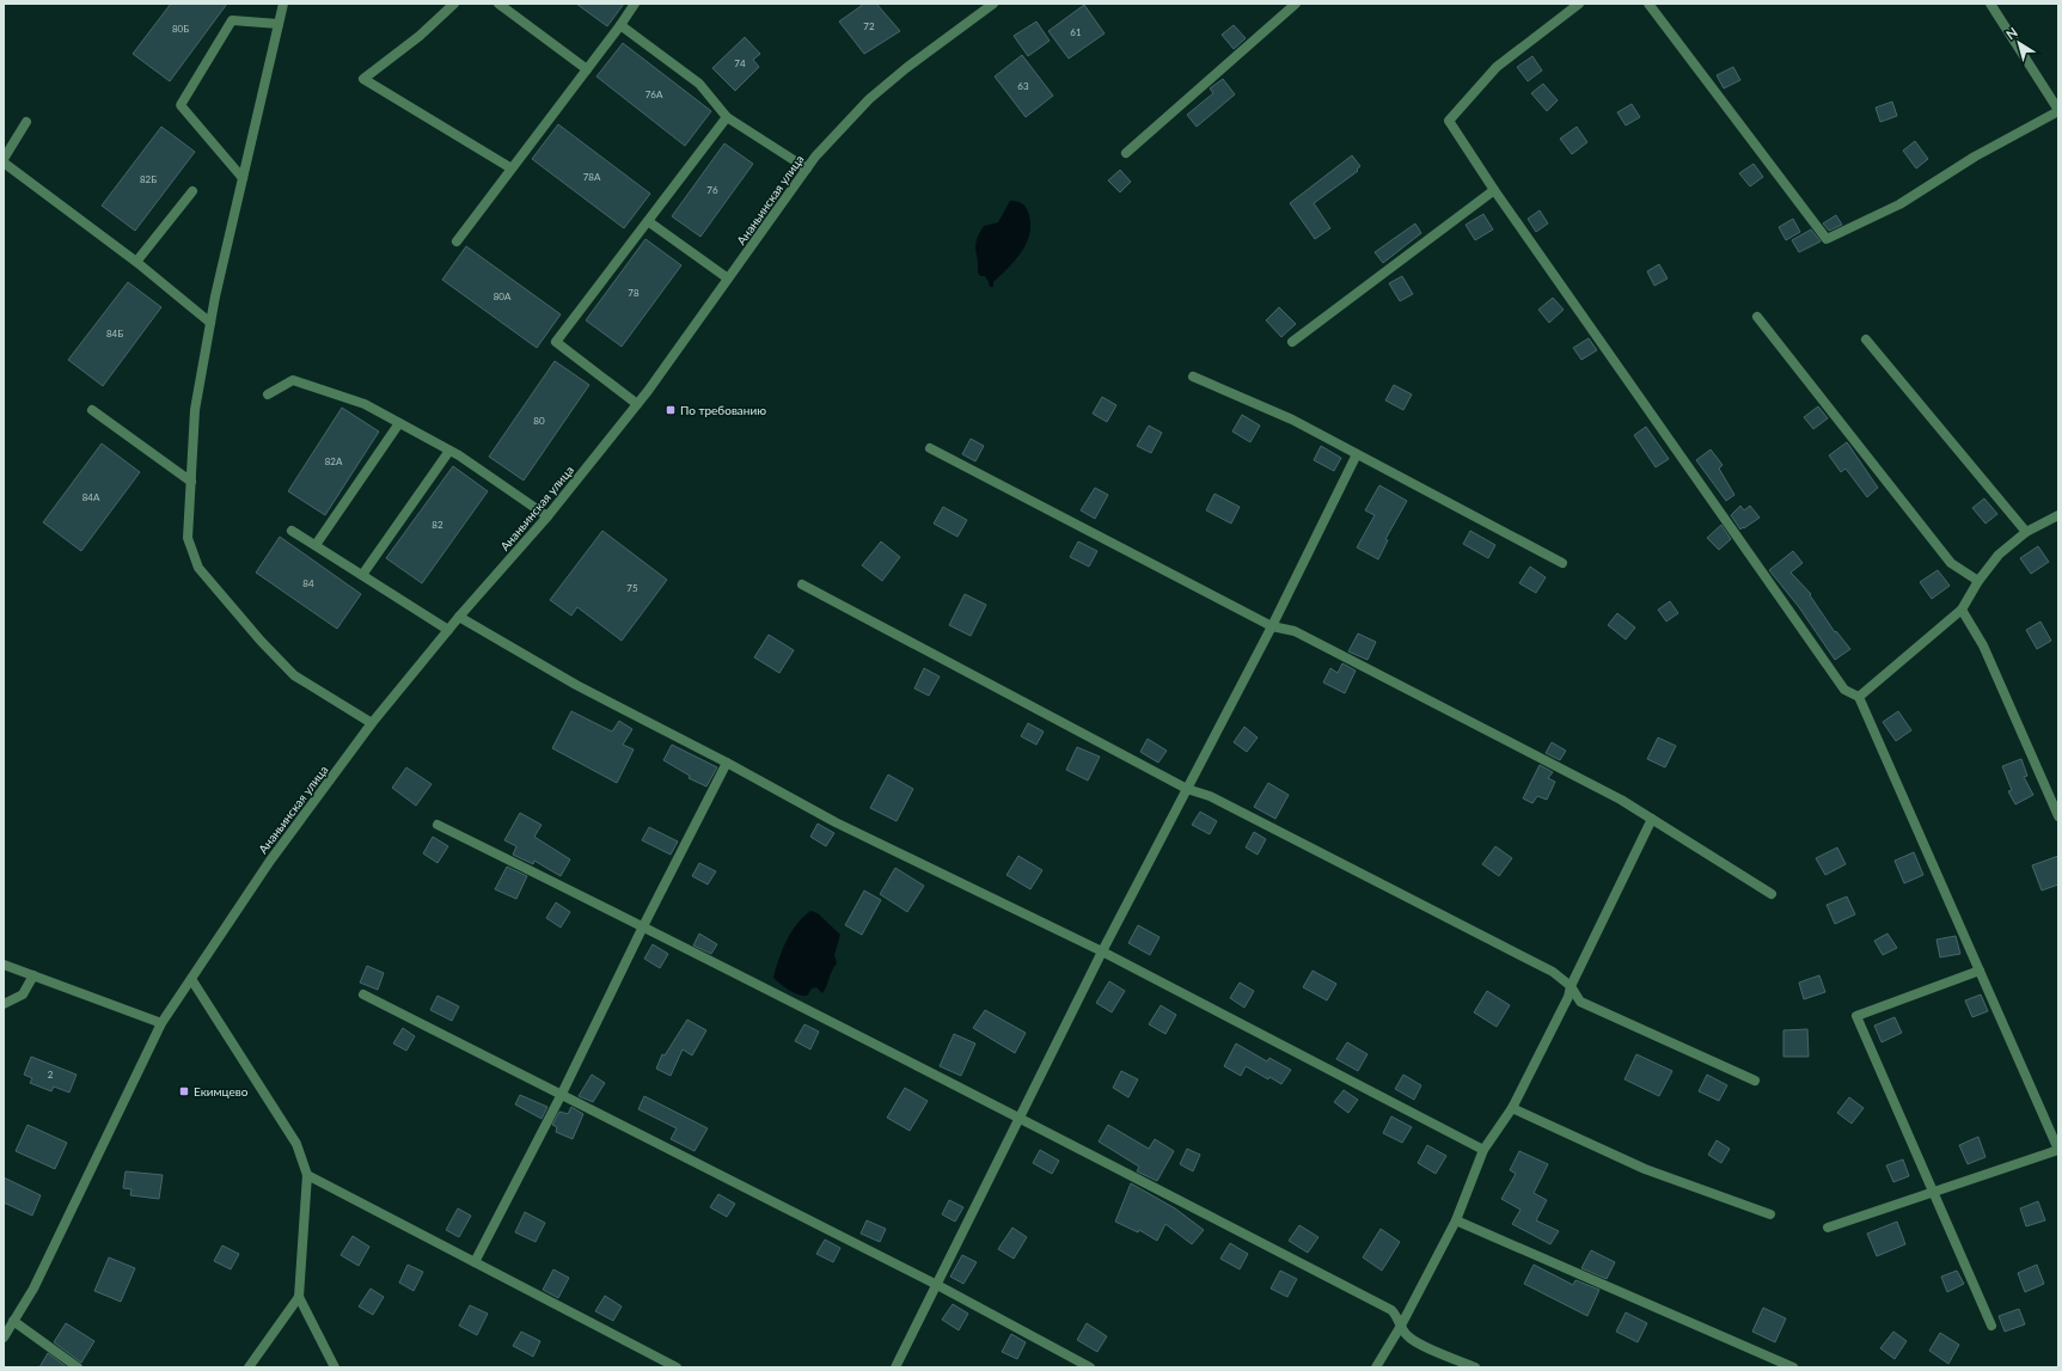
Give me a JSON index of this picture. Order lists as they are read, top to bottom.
{
  "streets": {
    "street": ["Ананьинская улица"]
  },
  "places": {
    "transit": ["По требованию", "Екимцево"]
  },
  "house_numbers": [
    "72",
    "80Б",
    "61",
    "74",
    "63",
    "76А",
    "78А",
    "82Б",
    "76",
    "78",
    "80А",
    "84Б",
    "80",
    "82А",
    "84А",
    "82",
    "84",
    "75",
    "2"
  ],
  "north": "top left"
}
